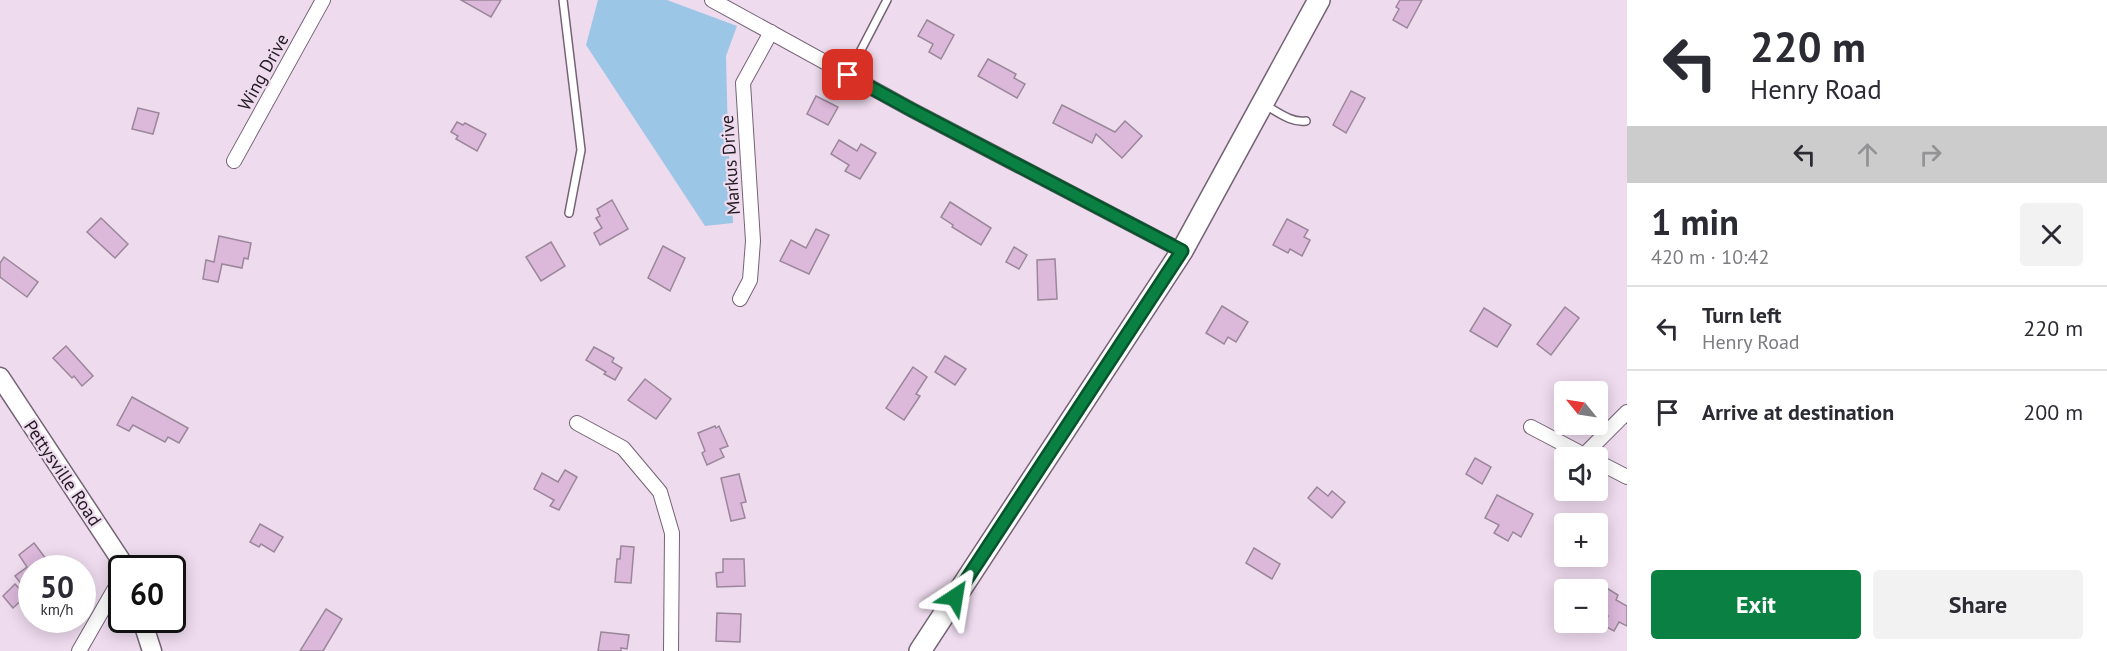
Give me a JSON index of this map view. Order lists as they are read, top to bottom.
{
  "streets": {
    "main road": ["Pettysville Road"],
    "street": ["Wing Drive", "Markus Drive"]
  },
  "north": "top left",
  "page": {
    "turn": ["220 m", "Henry Road"],
    "heading": ["1 min", "420 m · 10:42"],
    "list": [
      {
        "name": "Turn left",
        "note": "Henry Road",
        "value": "220 m"
      },
      {
        "name": "Arrive at destination",
        "value": "200 m"
      }
    ],
    "map_buttons": ["+", "−"],
    "speed": "50 km/h",
    "limit": "60",
    "buttons": ["Exit", "Share"]
  }
}
